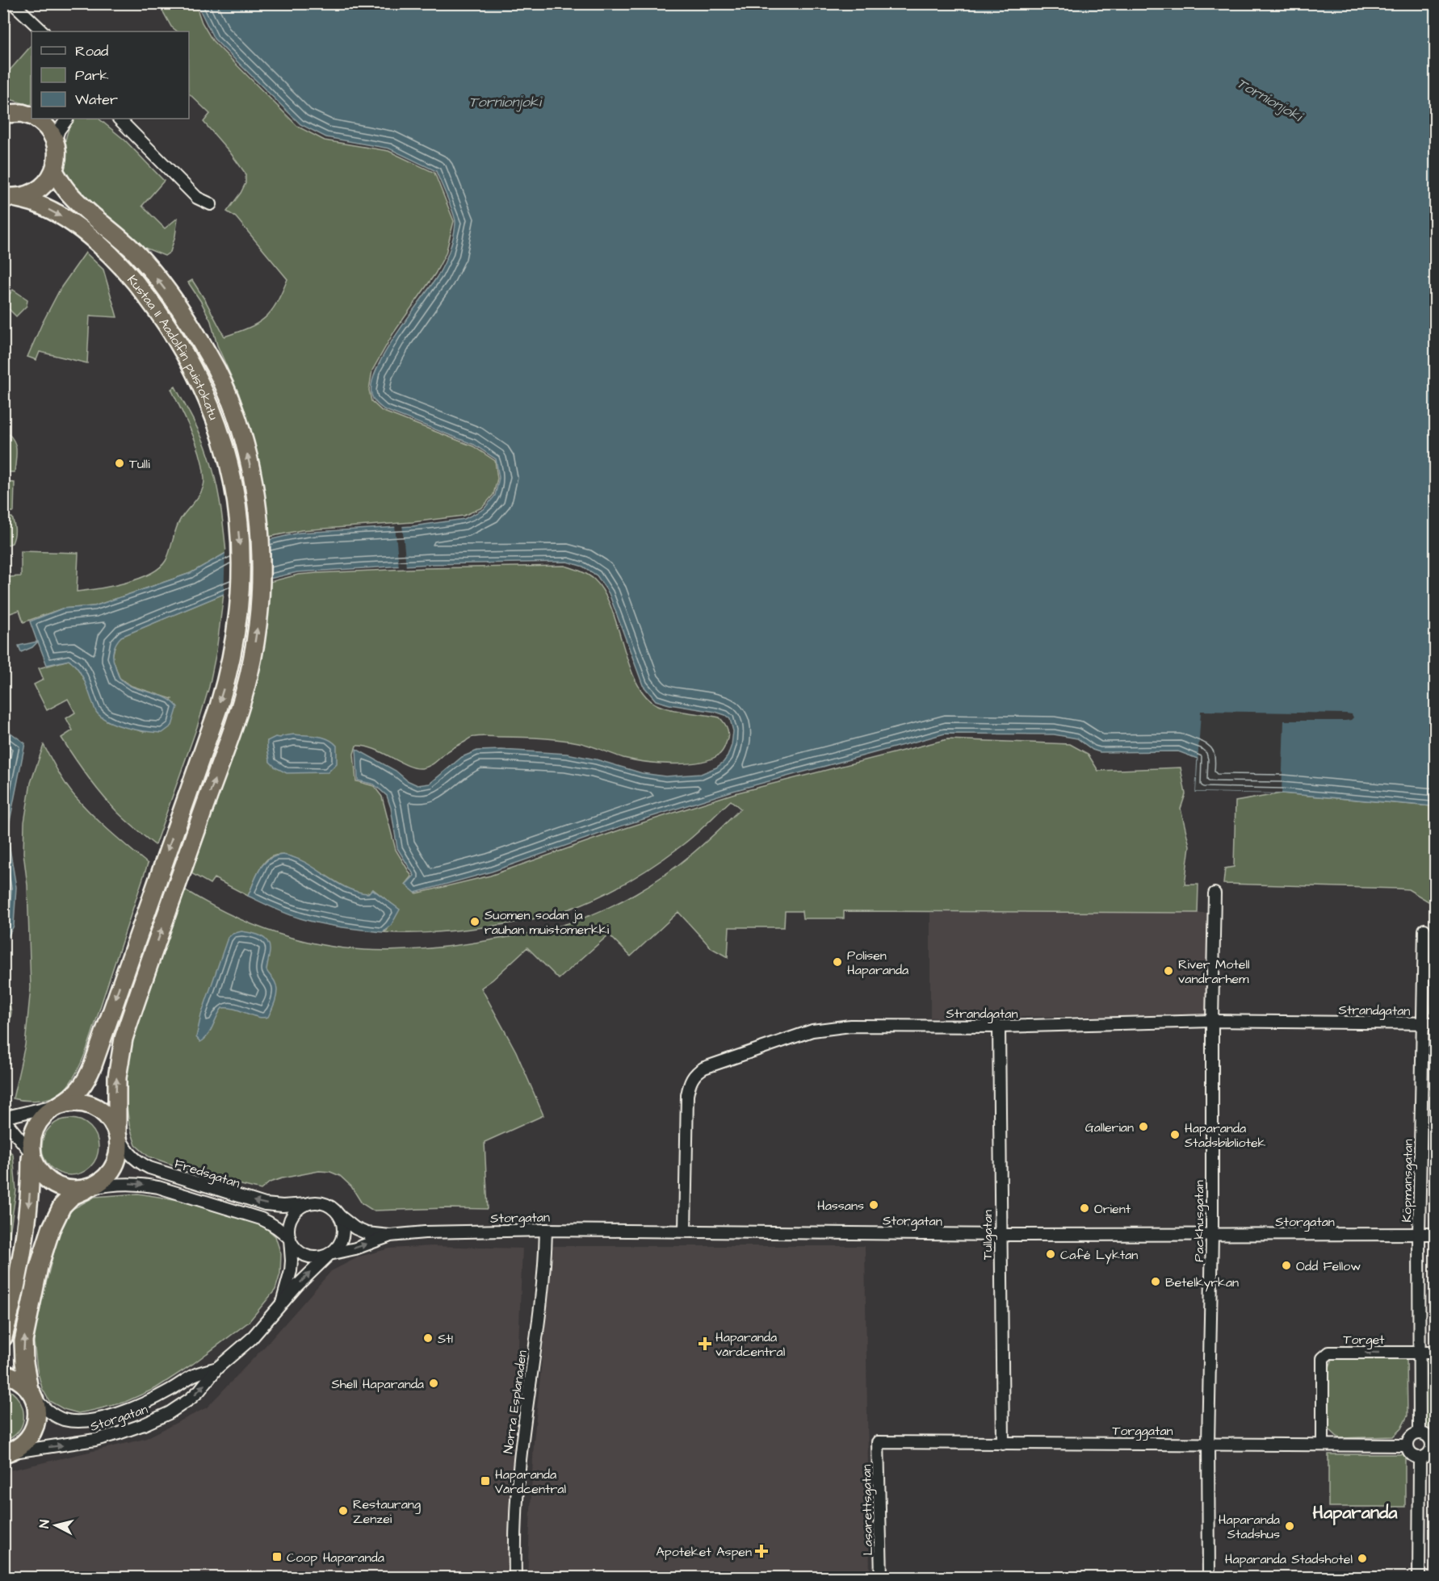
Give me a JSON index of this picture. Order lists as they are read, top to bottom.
{
  "streets": {
    "highway": ["Kustaa II Aadolfin puistokatu"],
    "street": [
      "Strandgatan",
      "Fredsgatan",
      "Köpmansgatan",
      "Storgatan",
      "Packhusgatan",
      "Tullgatan",
      "Torget",
      "Norra Esplanaden",
      "Torggatan",
      "Lasarettsgatan"
    ]
  },
  "crossings": [
    ["Kustaa II Aadolfin puistokatu", "Fredsgatan"],
    ["Strandgatan", "Köpmansgatan"],
    ["Strandgatan", "Storgatan"],
    ["Strandgatan", "Packhusgatan"],
    ["Strandgatan", "Tullgatan"],
    ["Fredsgatan", "Storgatan"],
    ["Köpmansgatan", "Storgatan"],
    ["Köpmansgatan", "Torget"],
    ["Köpmansgatan", "Torggatan"],
    ["Storgatan", "Packhusgatan"],
    ["Storgatan", "Tullgatan"],
    ["Storgatan", "Norra Esplanaden"],
    ["Packhusgatan", "Torggatan"],
    ["Tullgatan", "Torggatan"],
    ["Torget", "Torggatan"],
    ["Torggatan", "Lasarettsgatan"]
  ],
  "districts": ["Haparanda"],
  "water": ["Tornionjoki"],
  "places": {
    "other": [
      "Tulli",
      "Suomen sodan ja rauhan muistomerkki",
      "Polisen Haparanda",
      "River Motell vandrarhem",
      "Gallerian",
      "Haparanda Stadsbibliotek",
      "Hassans",
      "Orient",
      "Café Lyktan",
      "Odd Fellow",
      "Betelkyrkan",
      "St1",
      "Shell Haparanda",
      "Restaurang Zenzei",
      "Haparanda Stadshus",
      "Haparanda Stadshotel"
    ],
    "health": ["Haparanda vårdcentral", "Apoteket Aspen"],
    "transit": ["Haparanda Vårdcentral", "Coop Haparanda"]
  },
  "legend": ["Road", "Park", "Water"],
  "north": "left"
}
